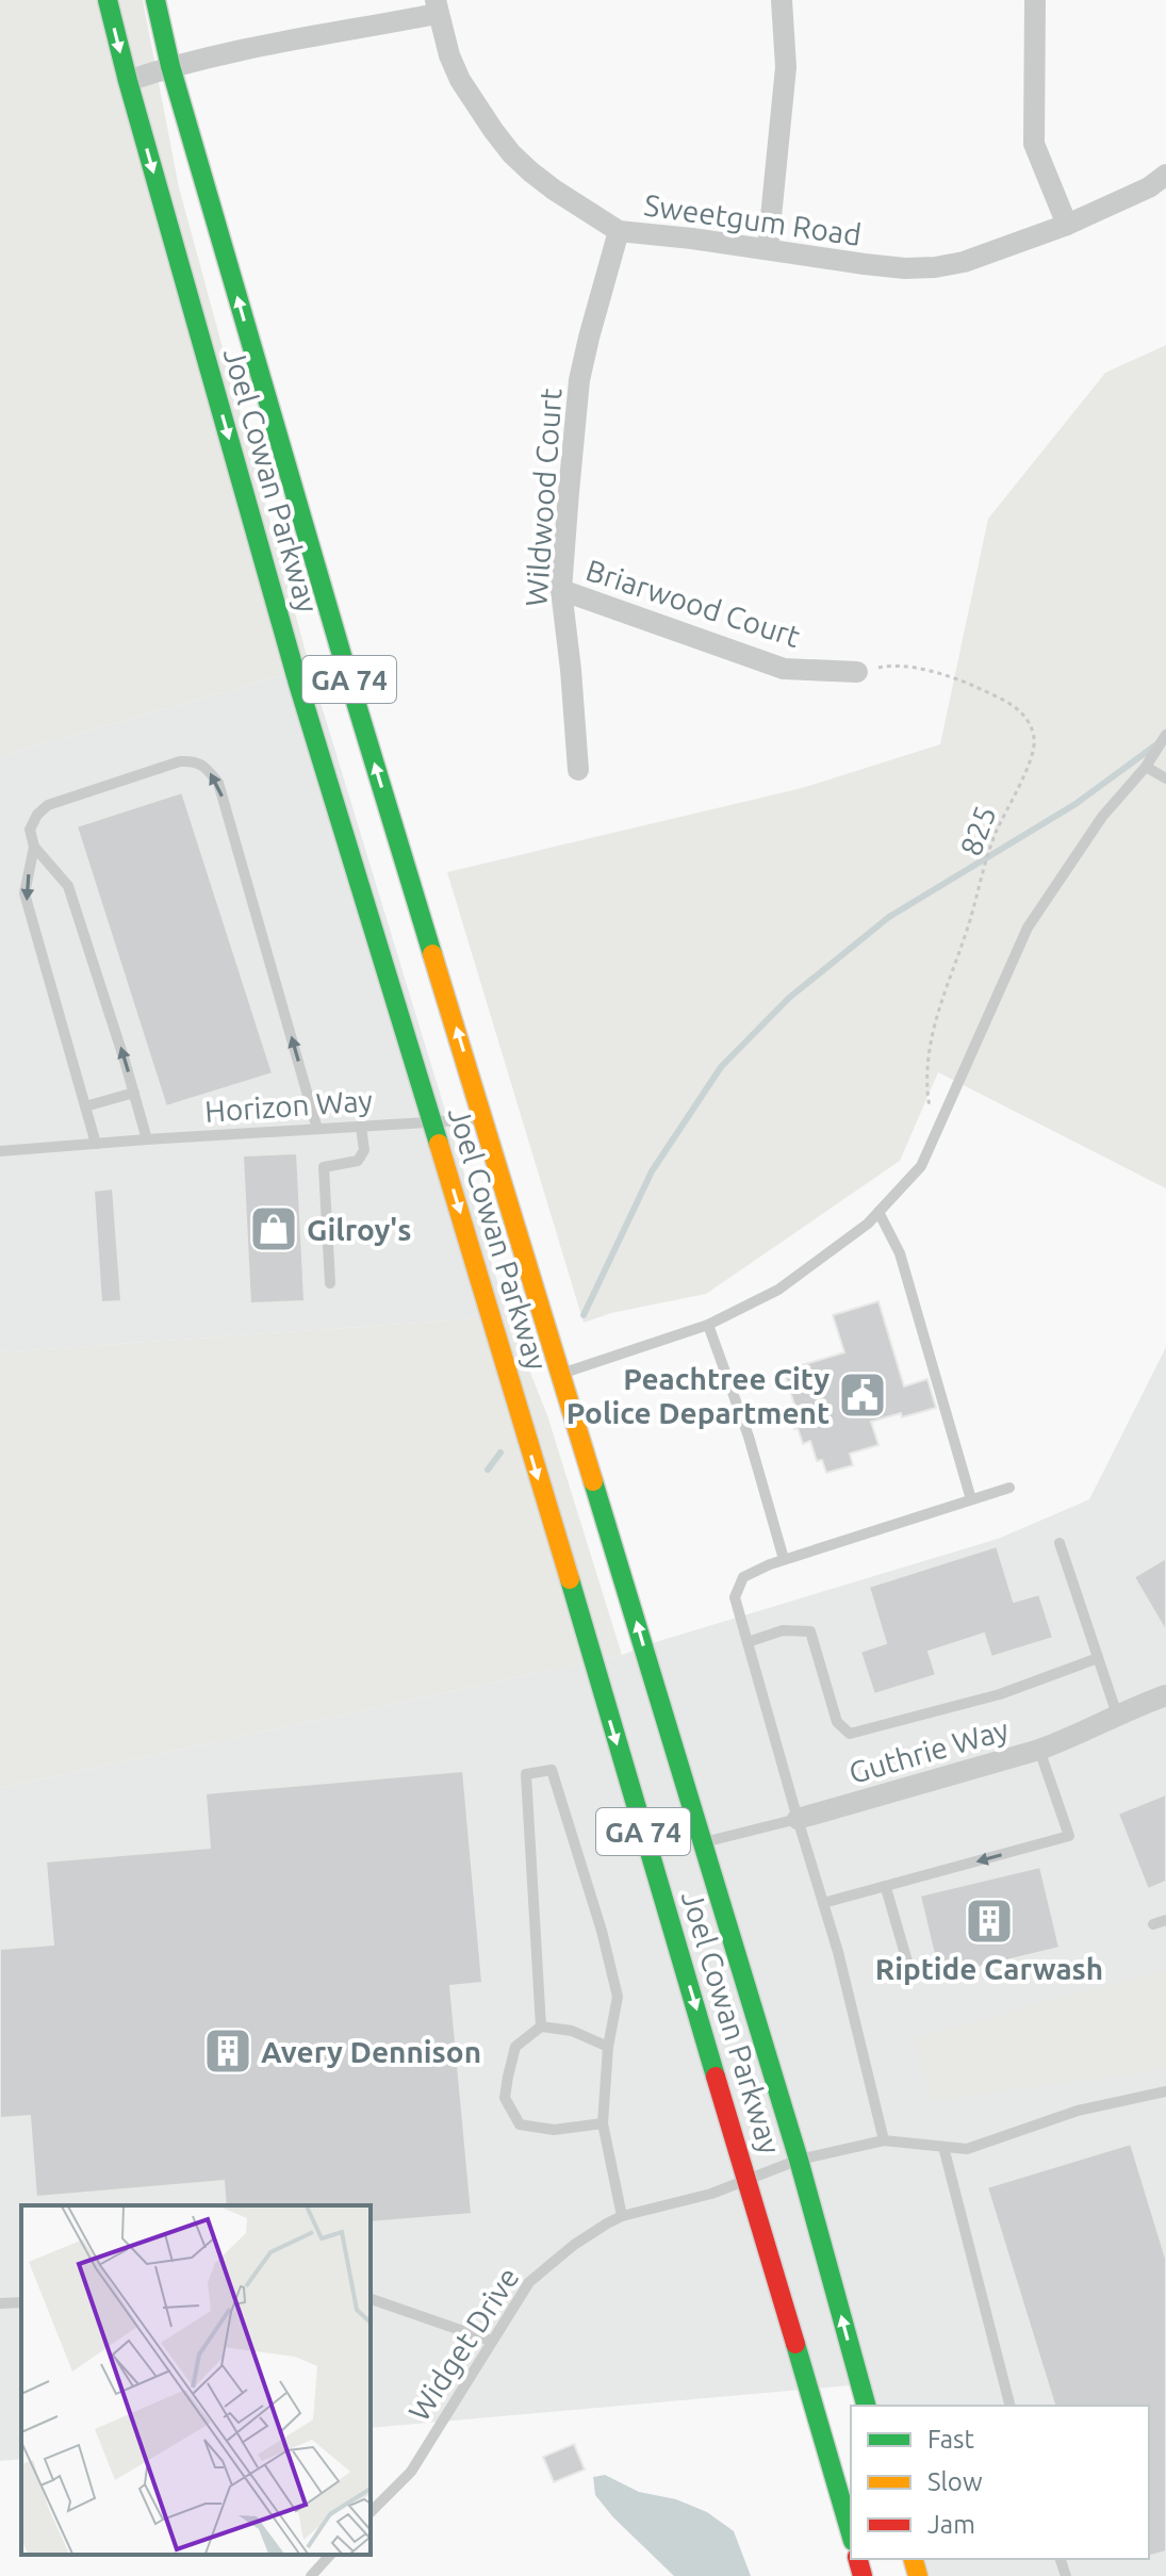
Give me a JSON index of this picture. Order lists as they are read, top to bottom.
{
  "streets": {
    "main road": ["Joel Cowan Parkway", "GA 74"],
    "street": [
      "Sweetgum Road",
      "Wildwood Court",
      "Briarwood Court",
      "Guthrie Way"
    ],
    "lane": ["Horizon Way", "Widget Drive"],
    "path": ["825"]
  },
  "crossings": [
    ["Sweetgum Road", "Wildwood Court"],
    ["Joel Cowan Parkway", "Horizon Way"],
    ["Joel Cowan Parkway", "Guthrie Way"],
    ["Joel Cowan Parkway", "Widget Drive"],
    ["Wildwood Court", "Briarwood Court"],
    ["Briarwood Court", "825"]
  ],
  "places": {
    "shop": ["Gilroy's"],
    "public building": ["Peachtree City Police Department"],
    "building": ["Riptide Carwash", "Avery Dennison"]
  },
  "legend": ["Fast", "Slow", "Jam"]
}
